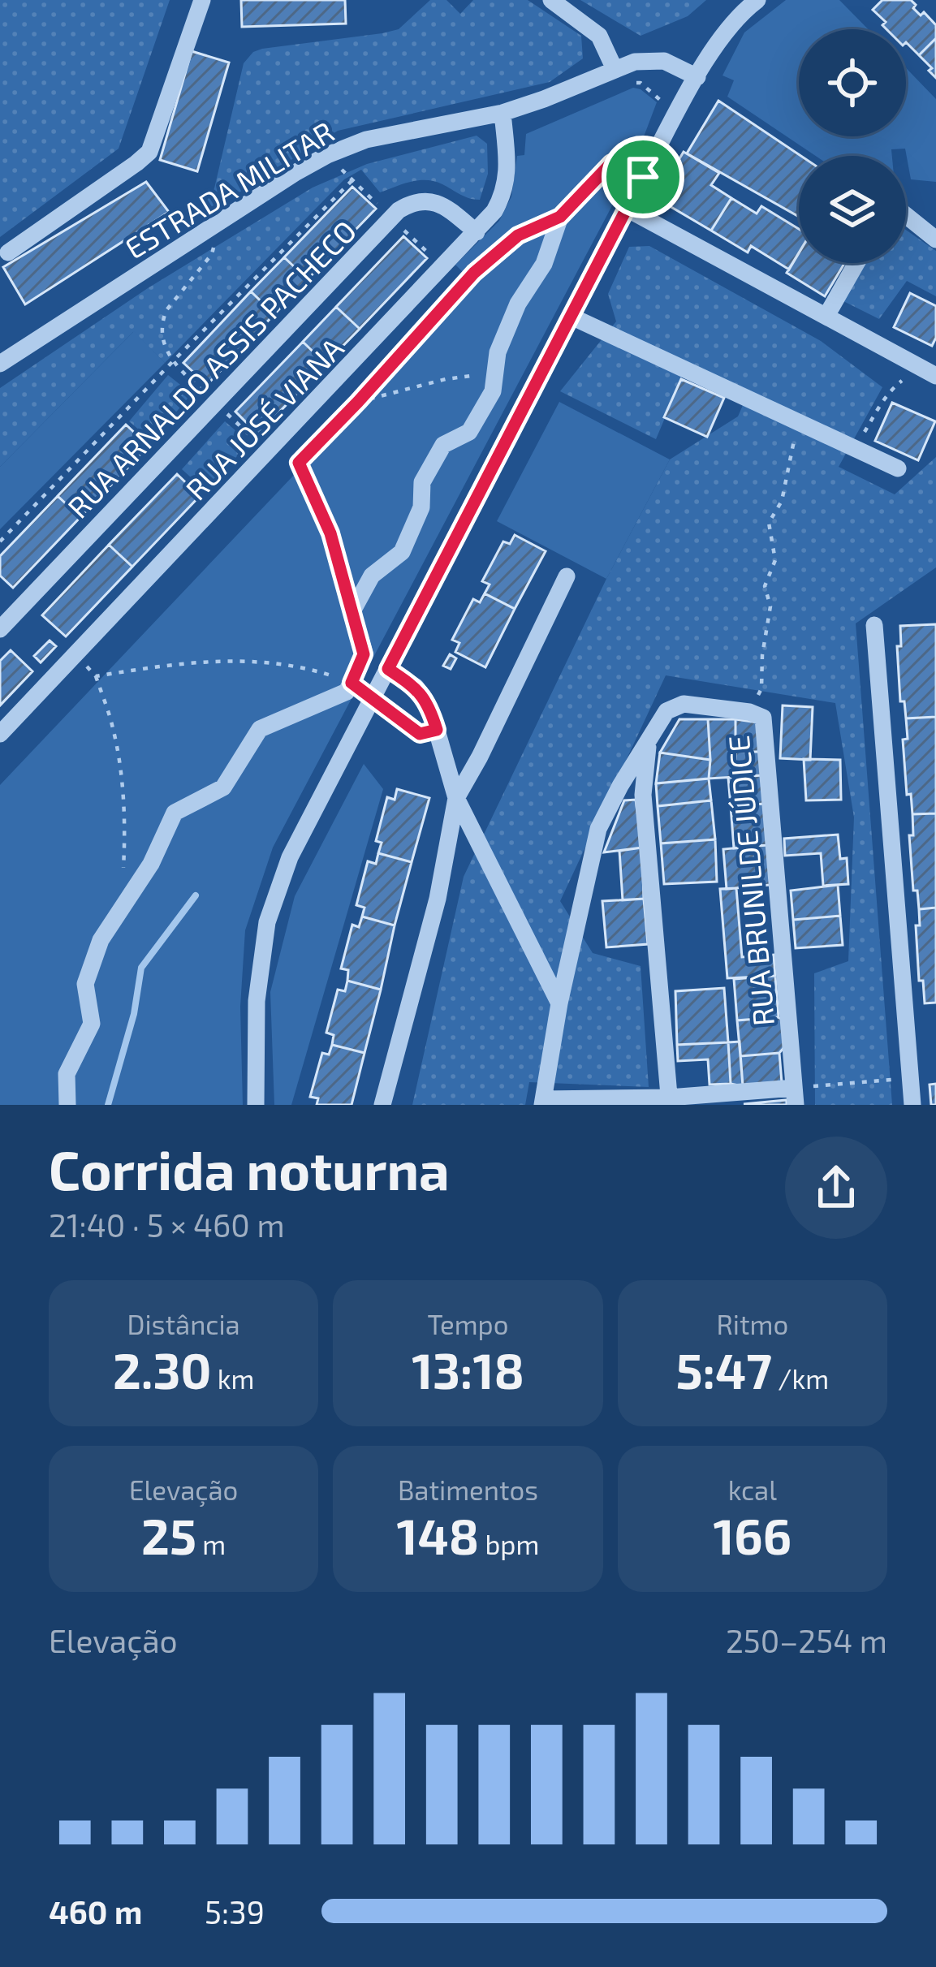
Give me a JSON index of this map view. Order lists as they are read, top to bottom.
{
  "streets": {
    "street": [
      "ESTRADA MILITAR",
      "RUA ARNALDO ASSIS PACHECO",
      "RUA JOSÉ VIANA",
      "RUA BRUNILDE JÚDICE"
    ]
  },
  "crossings": [
    ["ESTRADA MILITAR", "RUA JOSÉ VIANA"],
    ["RUA ARNALDO ASSIS PACHECO", "RUA JOSÉ VIANA"]
  ],
  "page": {
    "heading": ["Corrida noturna", "21:40 · 5 × 460 m"],
    "stats": [
      ["Distância", "2.30 km"],
      ["Tempo", "13:18"],
      ["Ritmo", "5:47 /km"],
      ["Elevação", "25 m"],
      ["Batimentos", "148 bpm"],
      ["kcal", "166"]
    ],
    "chart": ["Elevação", "250–254 m"],
    "list": [
      {
        "name": "460 m",
        "note": "5:39"
      }
    ]
  }
}
